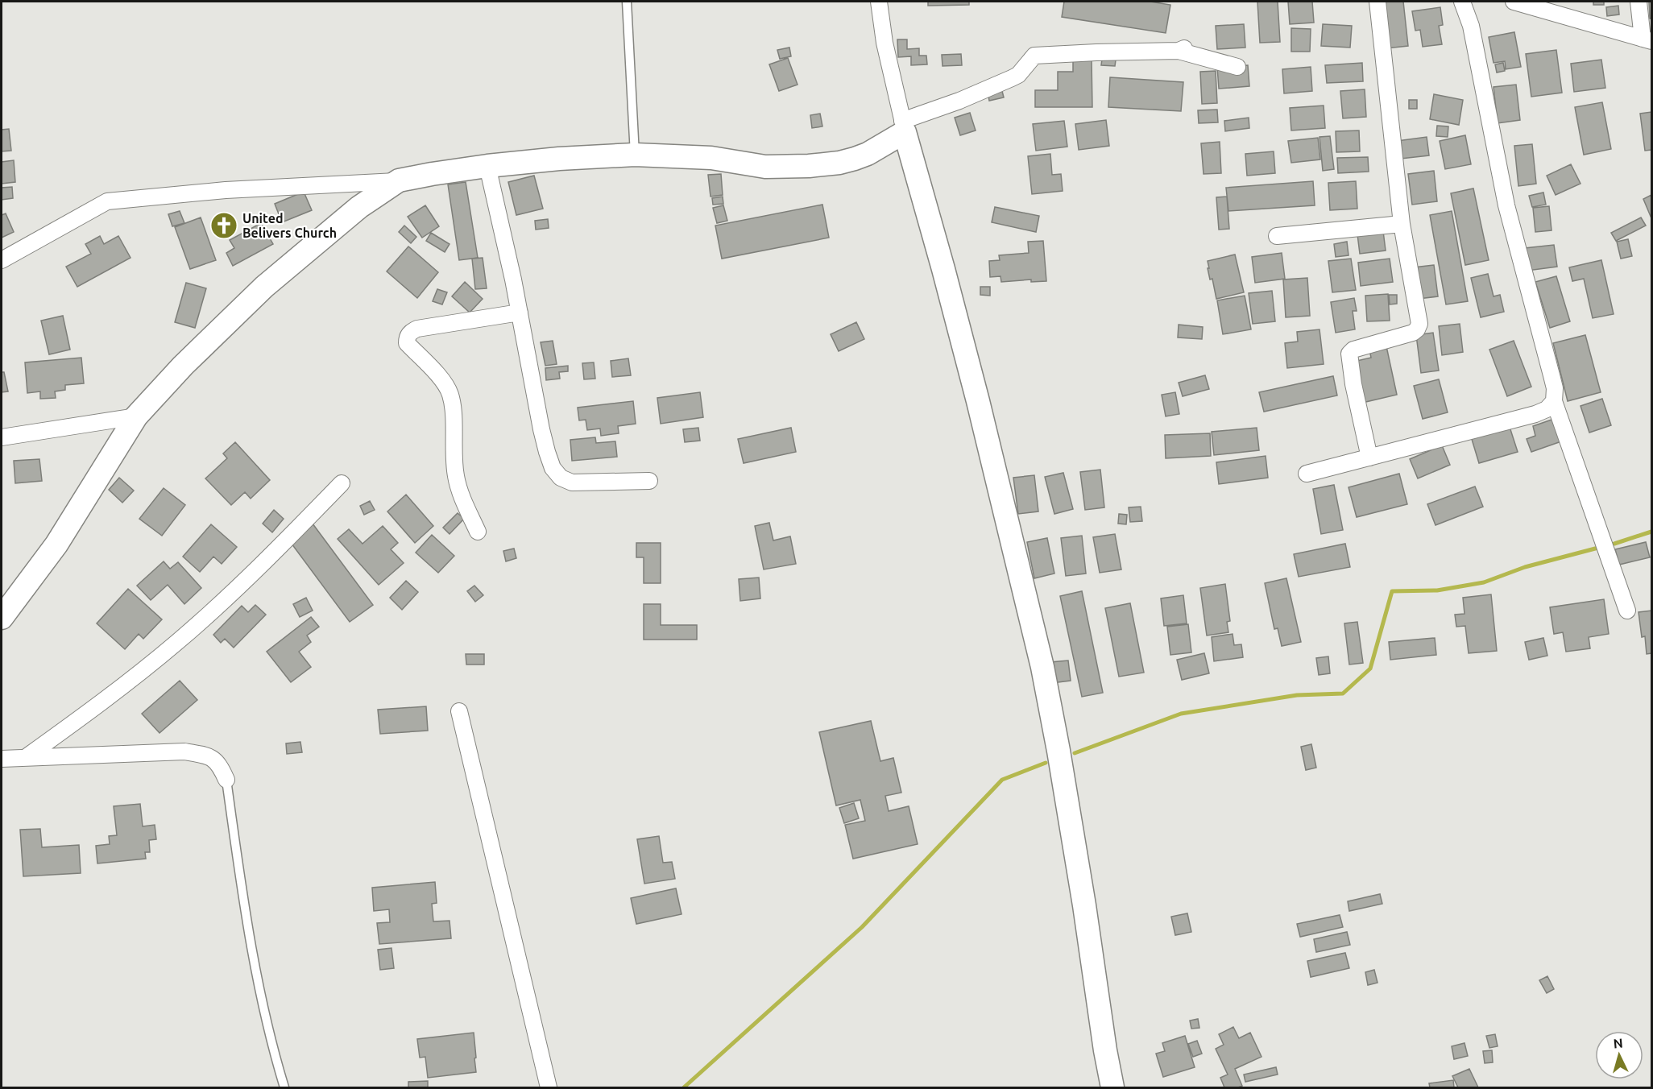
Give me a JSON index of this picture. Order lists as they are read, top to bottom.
{
  "places": {
    "church": ["United Belivers Church"]
  },
  "north": "top"
}
